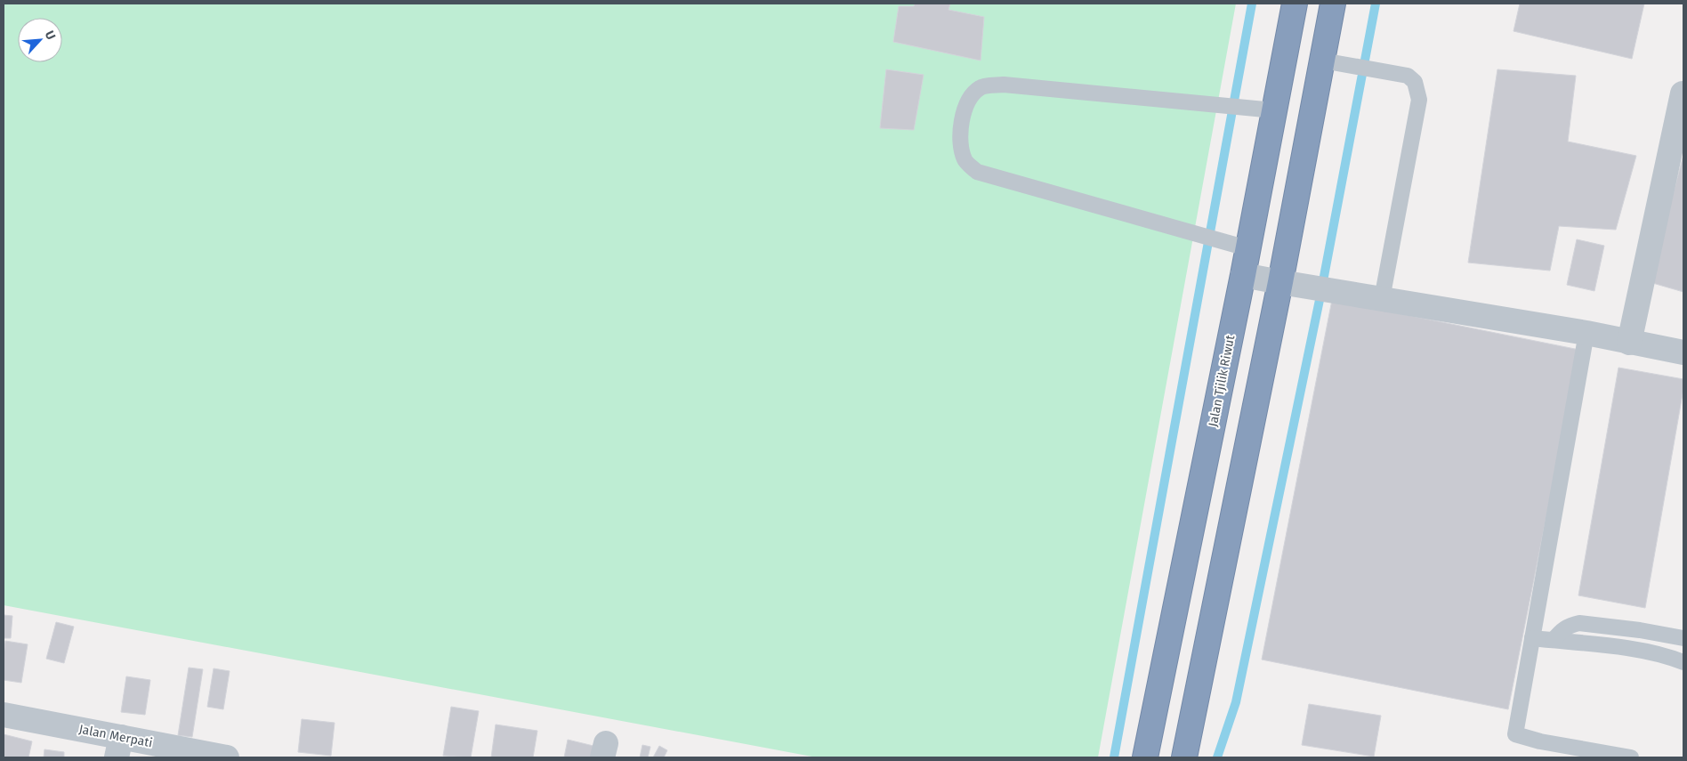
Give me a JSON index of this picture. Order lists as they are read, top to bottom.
{
  "streets": {
    "highway": ["Jalan Tjilik Riwut"],
    "street": ["Jalan Merpati"]
  },
  "north": "top right"
}
